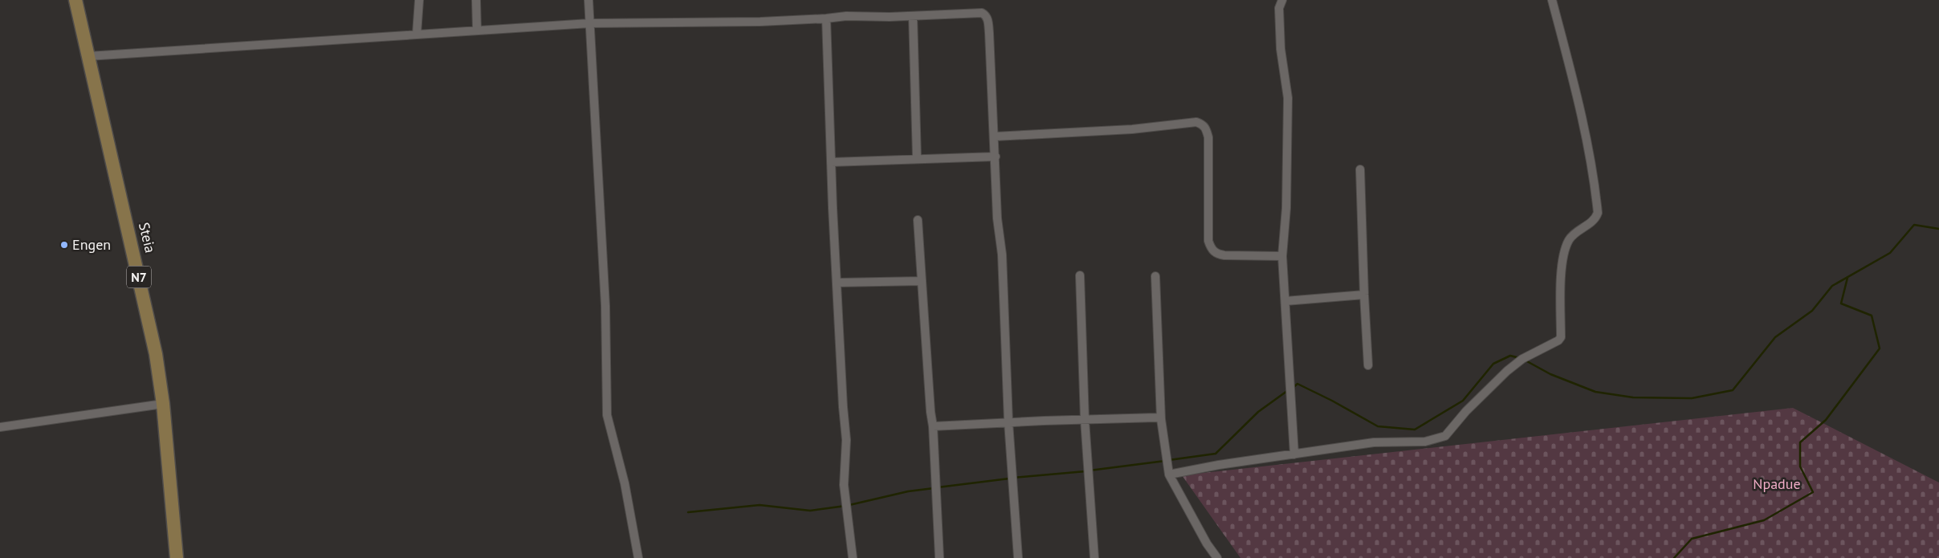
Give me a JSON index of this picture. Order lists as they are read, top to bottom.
{
  "streets": {
    "main road": ["Steia", "N7"]
  },
  "parks": ["Npadue"],
  "places": ["Engen"]
}
